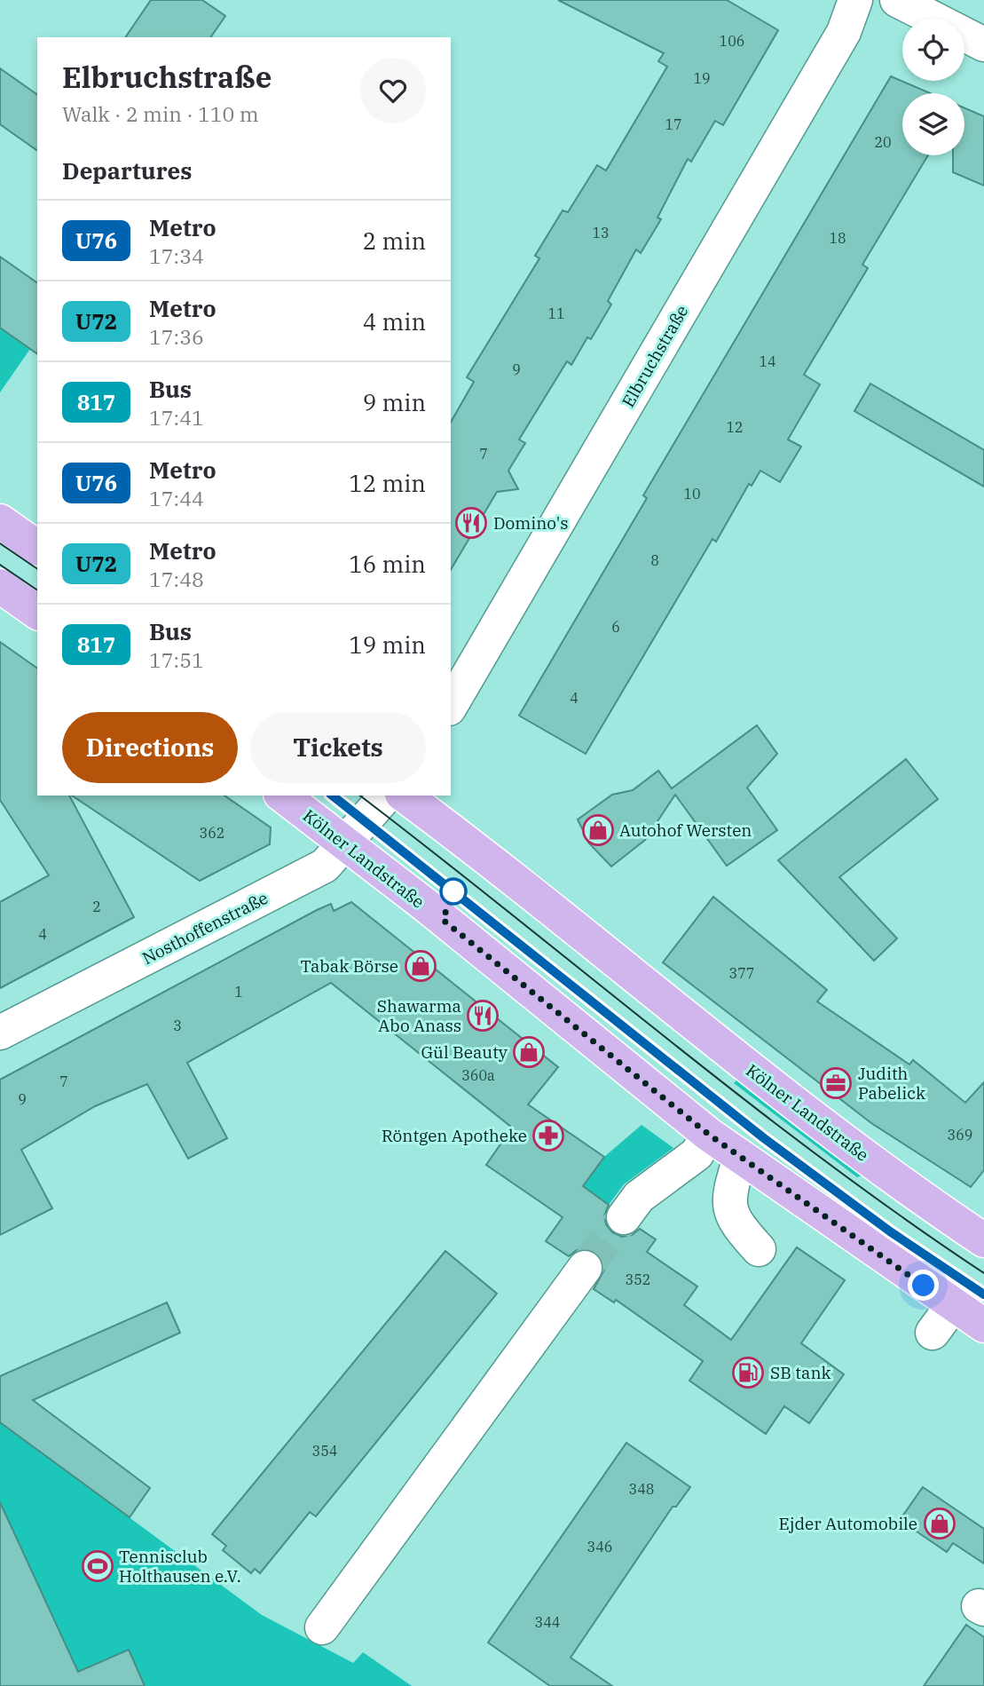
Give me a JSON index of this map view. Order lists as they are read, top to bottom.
{
  "streets": {
    "main road": ["Kölner Landstraße"],
    "street": ["Elbruchstraße", "Nosthoffenstraße"]
  },
  "crossings": [
    ["Kölner Landstraße", "Nosthoffenstraße"]
  ],
  "places": {
    "restaurant": ["Domino's", "Shawarma Abo Anass"],
    "shop": [
      "Autohof Wersten",
      "Tabak Börse",
      "Gül Beauty",
      "Ejder Automobile"
    ],
    "office": ["Judith Pabelick"],
    "pharmacy": ["Röntgen Apotheke"],
    "fuel station": ["SB tank"],
    "sports": ["Tennisclub Holthausen e.V."]
  },
  "lines": ["metro line U76"],
  "house_numbers": [
    "106",
    "19",
    "17",
    "20",
    "13",
    "18",
    "11",
    "14",
    "9",
    "12",
    "7",
    "10",
    "8",
    "6",
    "4",
    "362",
    "2",
    "4",
    "377",
    "1",
    "3",
    "360a",
    "7",
    "9",
    "369",
    "352",
    "354",
    "348",
    "346",
    "344"
  ],
  "page": {
    "heading": [
      ["Elbruchstraße", "Walk · 2 min · 110 m"],
      "Departures"
    ],
    "list": [
      {
        "mark": "U76",
        "name": "Metro",
        "note": "17:34",
        "value": "2 min"
      },
      {
        "mark": "U72",
        "name": "Metro",
        "note": "17:36",
        "value": "4 min"
      },
      {
        "mark": "817",
        "name": "Bus",
        "note": "17:41",
        "value": "9 min"
      },
      {
        "mark": "U76",
        "name": "Metro",
        "note": "17:44",
        "value": "12 min"
      },
      {
        "mark": "U72",
        "name": "Metro",
        "note": "17:48",
        "value": "16 min"
      },
      {
        "mark": "817",
        "name": "Bus",
        "note": "17:51",
        "value": "19 min"
      }
    ],
    "buttons": ["Directions", "Tickets"]
  }
}
